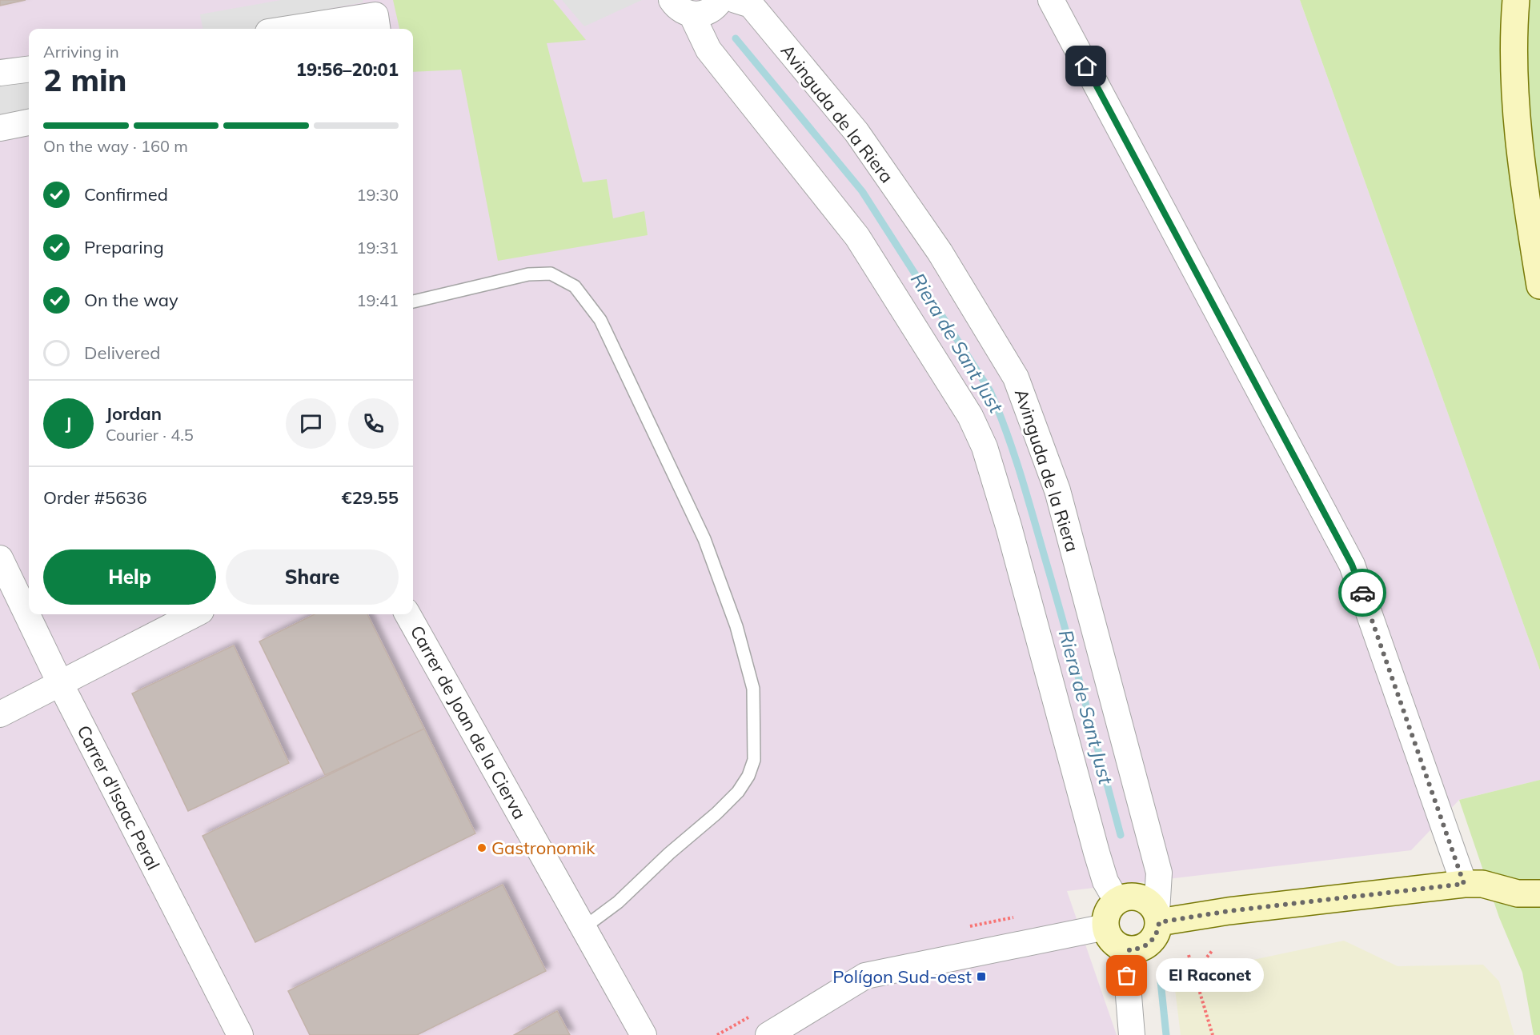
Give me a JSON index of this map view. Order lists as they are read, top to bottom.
{
  "streets": {
    "street": ["Avinguda de la Riera", "Carrer de Joan de la Cierva", "Carrer d'Isaac Peral"]
  },
  "water": ["Riera de Sant Just"],
  "places": {
    "other": ["Gastronomik", "El Raconet"],
    "transit": ["Polígon Sud-oest"]
  },
  "page": {
    "heading": ["2 min", "Arriving in", "19:56–20:01"],
    "panel": [
      "Jordan",
      "Courier · 4.5",
      "Order #5636",
      "€29.55"
    ],
    "bar": "On the way · 160 m",
    "list": [
      ["Confirmed", "19:30"],
      ["Preparing", "19:31"],
      ["On the way", "19:41"],
      "Delivered"
    ],
    "round": "J",
    "buttons": ["Help", "Share"],
    "bubble": "El Raconet"
  }
}
